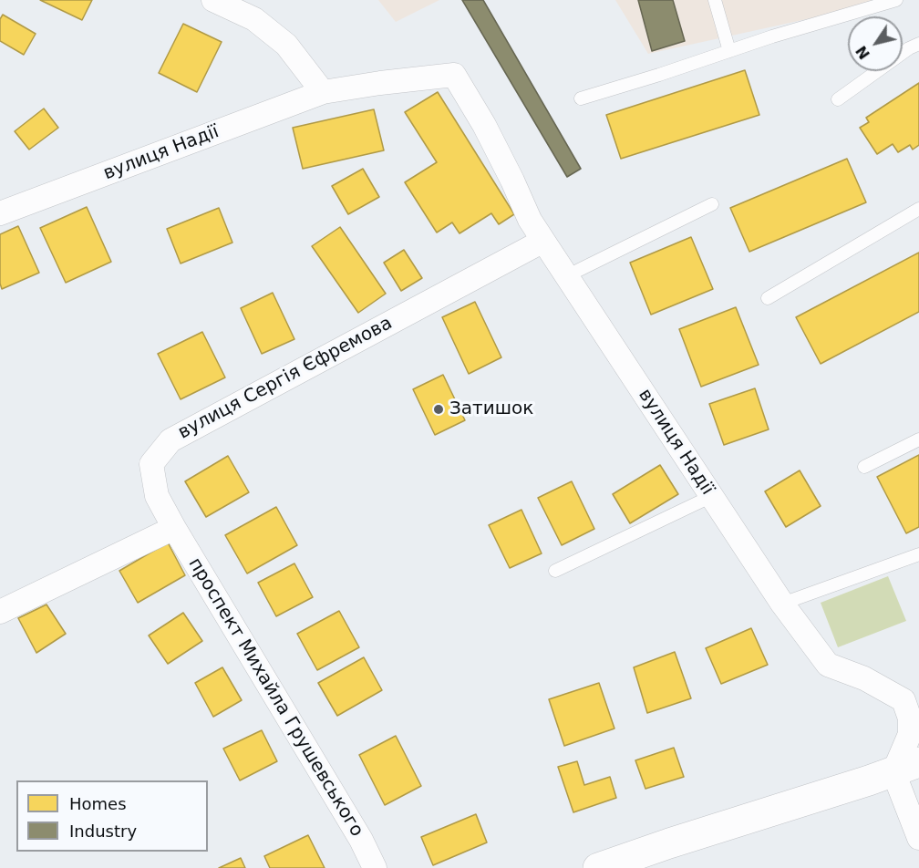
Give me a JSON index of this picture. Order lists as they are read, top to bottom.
{
  "streets": {
    "street": ["вулиця Надії", "вулиця Сергія Єфремова", "проспект Михайла Грушевського"]
  },
  "crossings": [
    ["вулиця Надії", "вулиця Сергія Єфремова"],
    ["вулиця Сергія Єфремова", "проспект Михайла Грушевського"]
  ],
  "places": ["Затишок"],
  "legend": ["Homes", "Industry"],
  "north": "bottom left"
}
